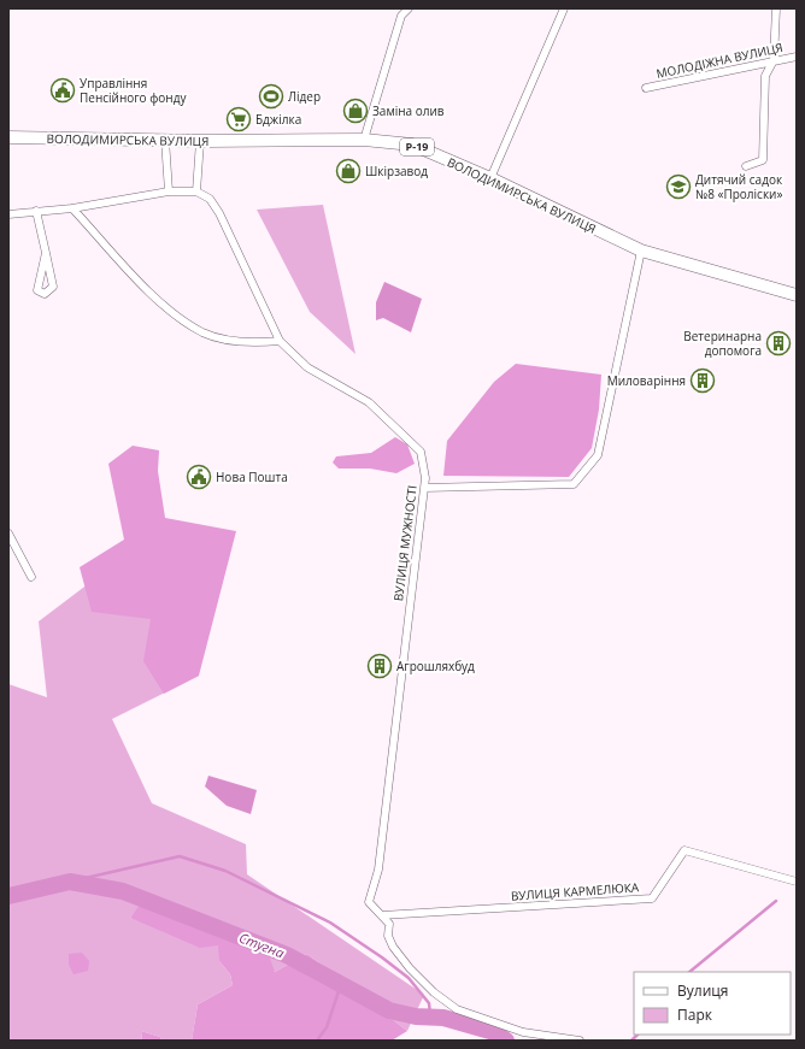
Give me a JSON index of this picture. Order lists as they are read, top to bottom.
{
  "streets": {
    "main road": ["ВОЛОДИМИРСЬКА ВУЛИЦЯ", "Р-19"],
    "street": ["МОЛОДІЖНА ВУЛИЦЯ", "ВУЛИЦЯ МУЖНОСТІ", "ВУЛИЦЯ КАРМЕЛЮКА"]
  },
  "crossings": [
    ["ВУЛИЦЯ МУЖНОСТІ", "ВУЛИЦЯ КАРМЕЛЮКА"]
  ],
  "water": ["Стугна"],
  "places": {
    "public building": ["Управління Пенсійного фонду", "Нова Пошта"],
    "sports": ["Лідер"],
    "shop": ["Заміна олив", "Шкірзавод"],
    "supermarket": ["Бджілка"],
    "school or university": ["Дитячий садок №8 «Проліски»"],
    "building": ["Ветеринарна допомога", "Миловаріння", "Агрошляхбуд"]
  },
  "legend": ["Вулиця", "Парк"]
}
